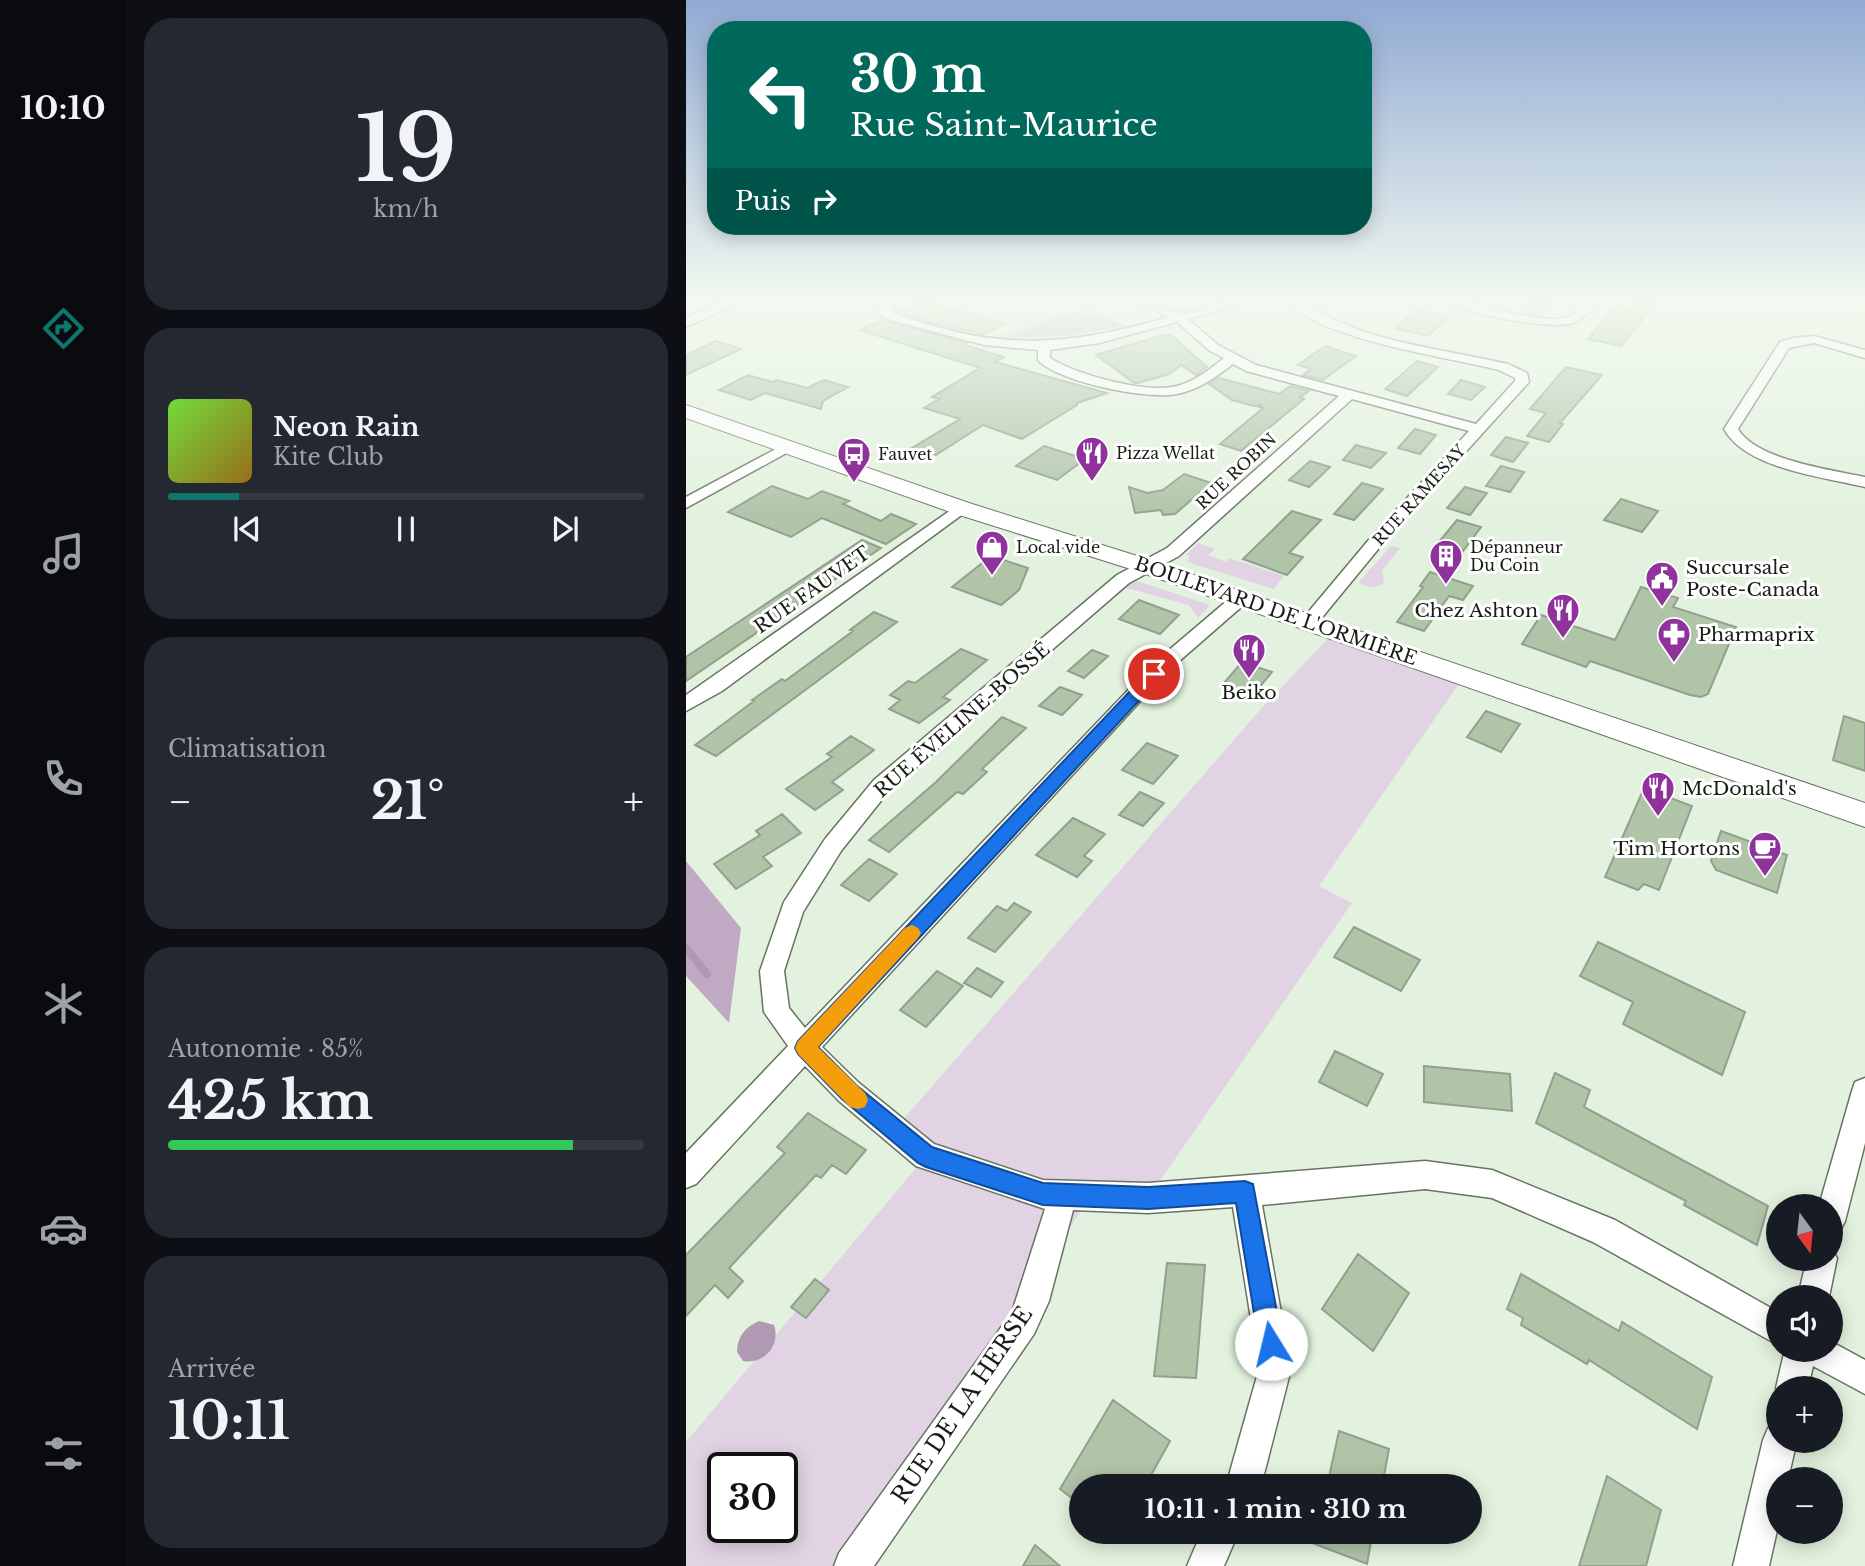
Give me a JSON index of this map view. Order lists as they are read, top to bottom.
{
  "streets": {
    "main road": ["BOULEVARD DE L'ORMIÈRE"],
    "street": [
      "RUE ROBIN",
      "RUE RAMESAY",
      "RUE FAUVET",
      "RUE ÉVELINE-BOSSÉ",
      "RUE DE LA HERSE"
    ]
  },
  "crossings": [
    ["RUE ROBIN", "BOULEVARD DE L'ORMIÈRE"],
    ["RUE ROBIN", "RUE ÉVELINE-BOSSÉ"],
    ["RUE RAMESAY", "BOULEVARD DE L'ORMIÈRE"],
    ["RUE FAUVET", "BOULEVARD DE L'ORMIÈRE"],
    ["BOULEVARD DE L'ORMIÈRE", "RUE ÉVELINE-BOSSÉ"],
    ["RUE ÉVELINE-BOSSÉ", "RUE DE LA HERSE"]
  ],
  "places": {
    "restaurant": [
      "Pizza Wellat",
      "Chez Ashton",
      "Beiko",
      "McDonald's"
    ],
    "bus stop": ["Fauvet"],
    "shop": ["Local vide"],
    "building": ["Dépanneur Du Coin"],
    "public building": ["Succursale Poste-Canada"],
    "pharmacy": ["Pharmaprix"],
    "cafe": ["Tim Hortons"]
  },
  "north": "bottom",
  "page": {
    "tabs": "10:10",
    "tile": [
      ["19", "km/h"],
      "Climatisation",
      ["Autonomie · 85%", "425 km"],
      ["Arrivée", "10:11"]
    ],
    "turn": ["30 m", "Rue Saint-Maurice"],
    "then": "Puis",
    "song": ["Neon Rain", "Kite Club"],
    "heat": ["−", "21°", "+"],
    "map_buttons": ["+", "−"],
    "limit": "30",
    "trip": "10:11 · 1 min · 310 m"
  }
}
